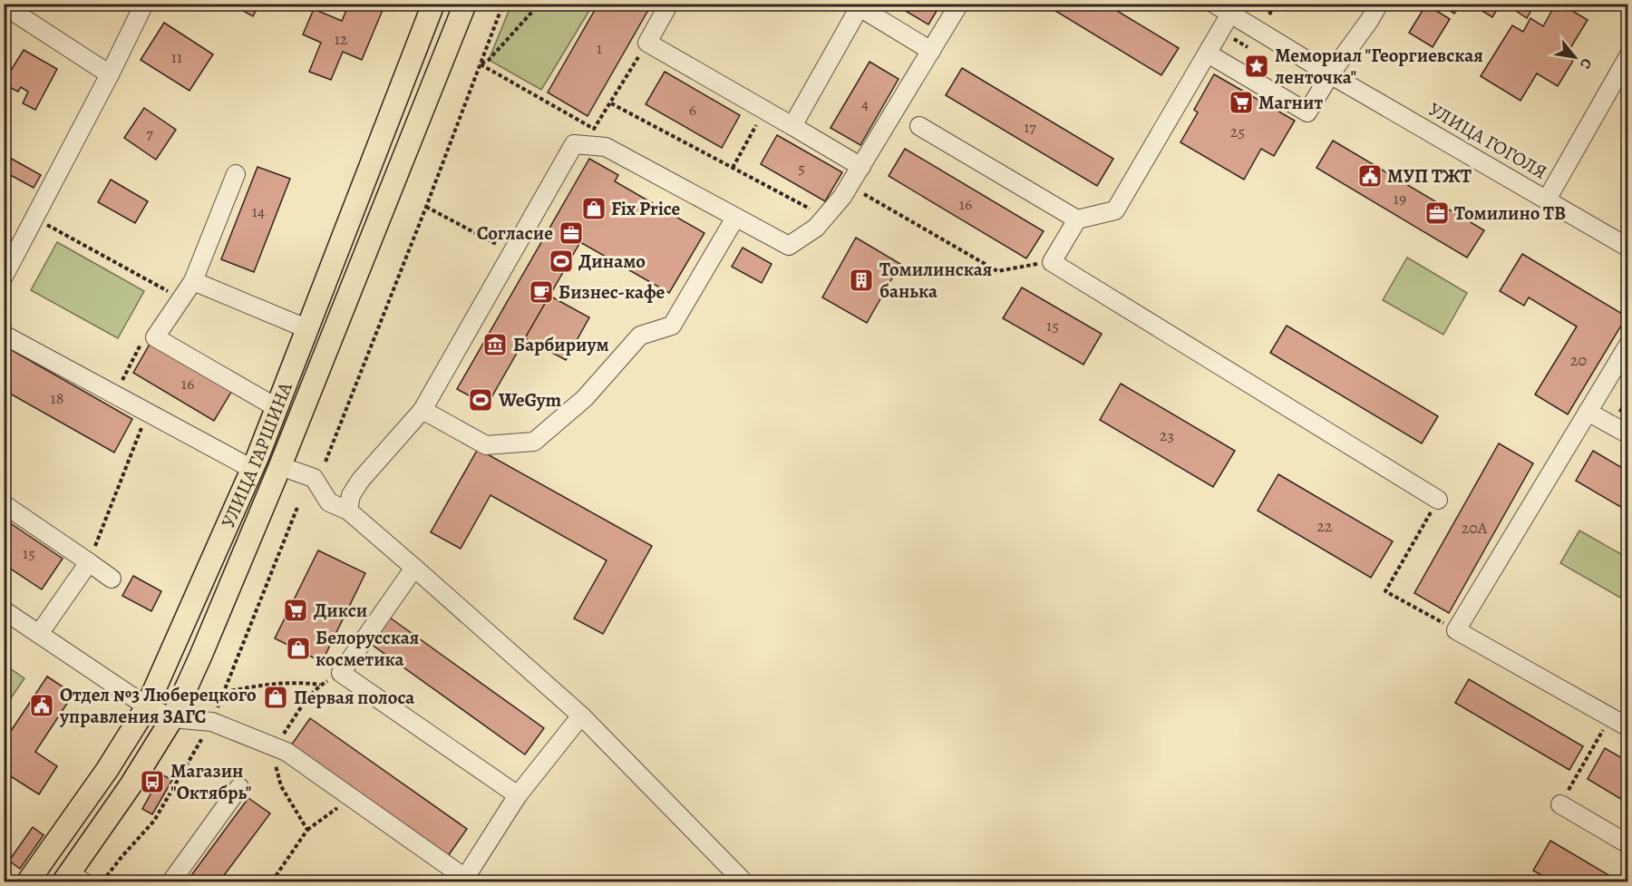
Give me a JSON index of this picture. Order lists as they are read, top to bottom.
{
  "streets": {
    "main road": ["УЛИЦА ГАРШИНА"],
    "street": ["УЛИЦА ГОГОЛЯ"]
  },
  "places": {
    "place": ["Мемориал \"Георгиевская ленточка\""],
    "supermarket": ["Магнит", "Дикси"],
    "public building": ["МУП ТЖТ", "Отдел №3 Люберецкого управления ЗАГС"],
    "shop": ["Fix Price", "Белорусская косметика", "Первая полоса"],
    "office": ["Томилино ТВ", "Согласие"],
    "sports": ["Динамо", "WeGym"],
    "building": ["Томилинская банька"],
    "cafe": ["Бизнес-кафе"],
    "museum": ["Барбириум"],
    "bus stop": ["Магазин \"Октябрь\""]
  },
  "house_numbers": [
    "12",
    "1",
    "11",
    "4",
    "6",
    "17",
    "25",
    "7",
    "5",
    "19",
    "16",
    "14",
    "15",
    "20",
    "16",
    "18",
    "23",
    "22",
    "20А",
    "15"
  ],
  "north": "bottom right"
}
